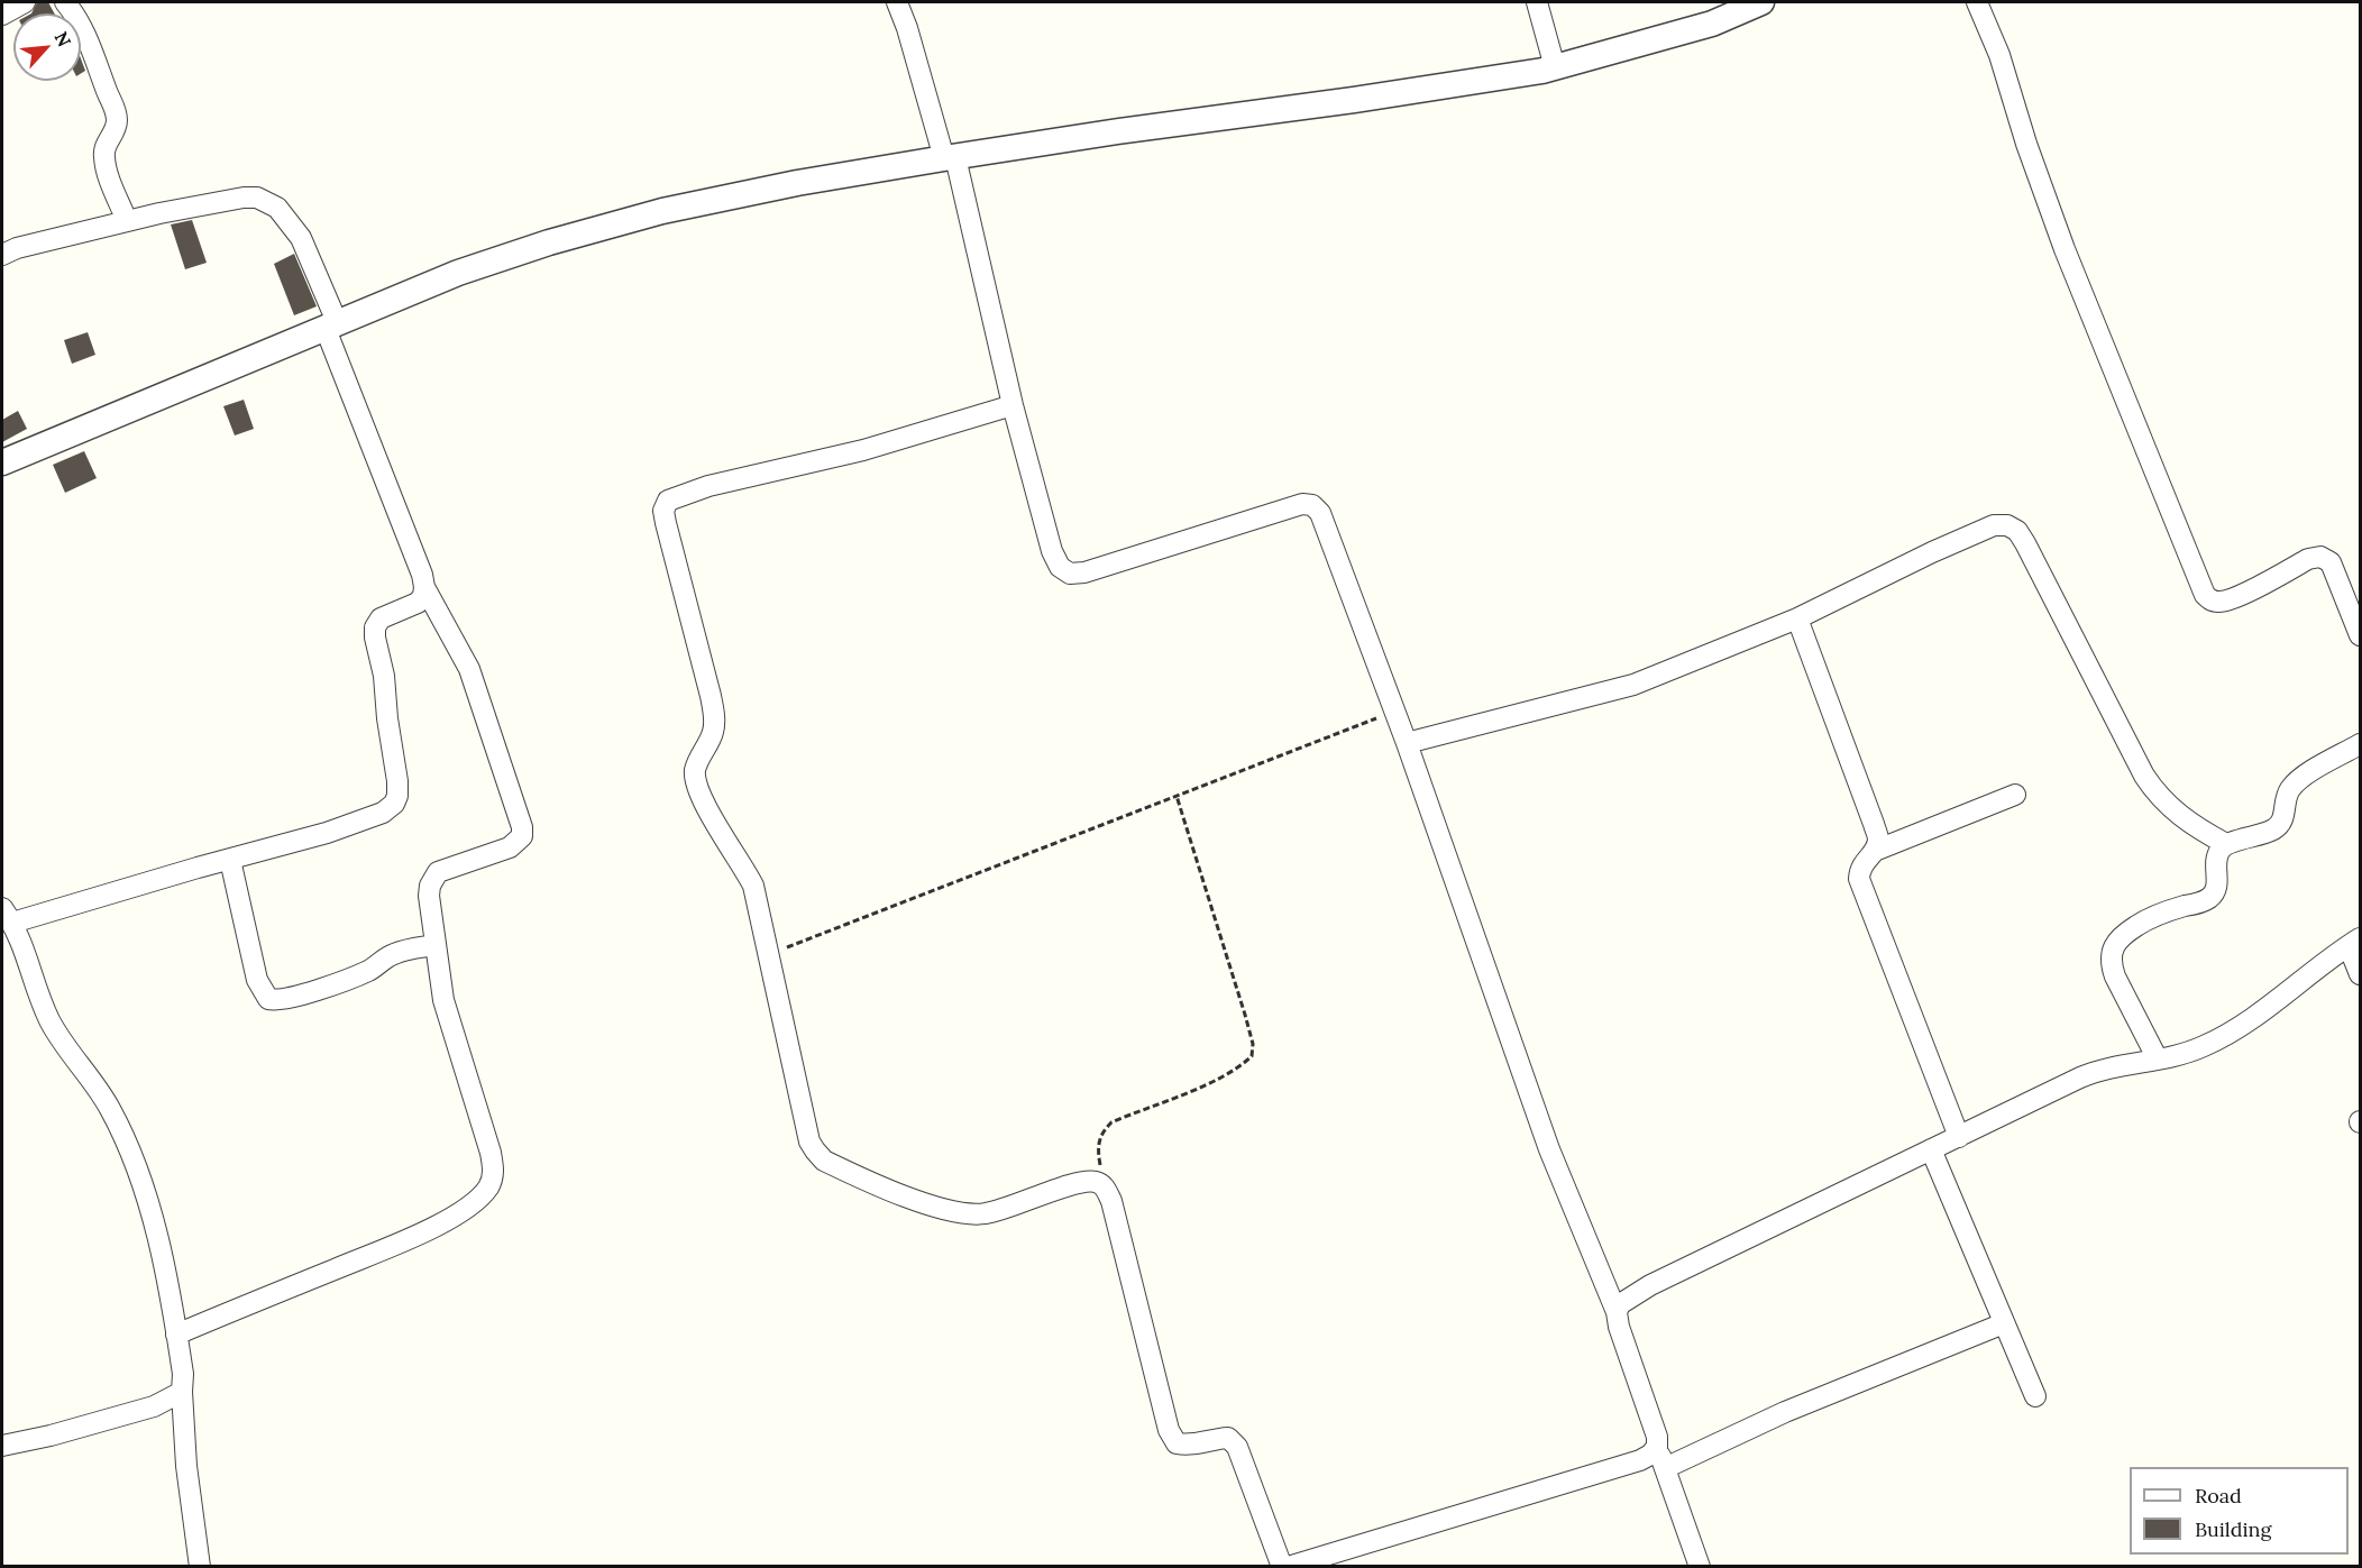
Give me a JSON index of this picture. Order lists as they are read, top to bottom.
{
  "legend": ["Road", "Building"],
  "north": "top right"
}
